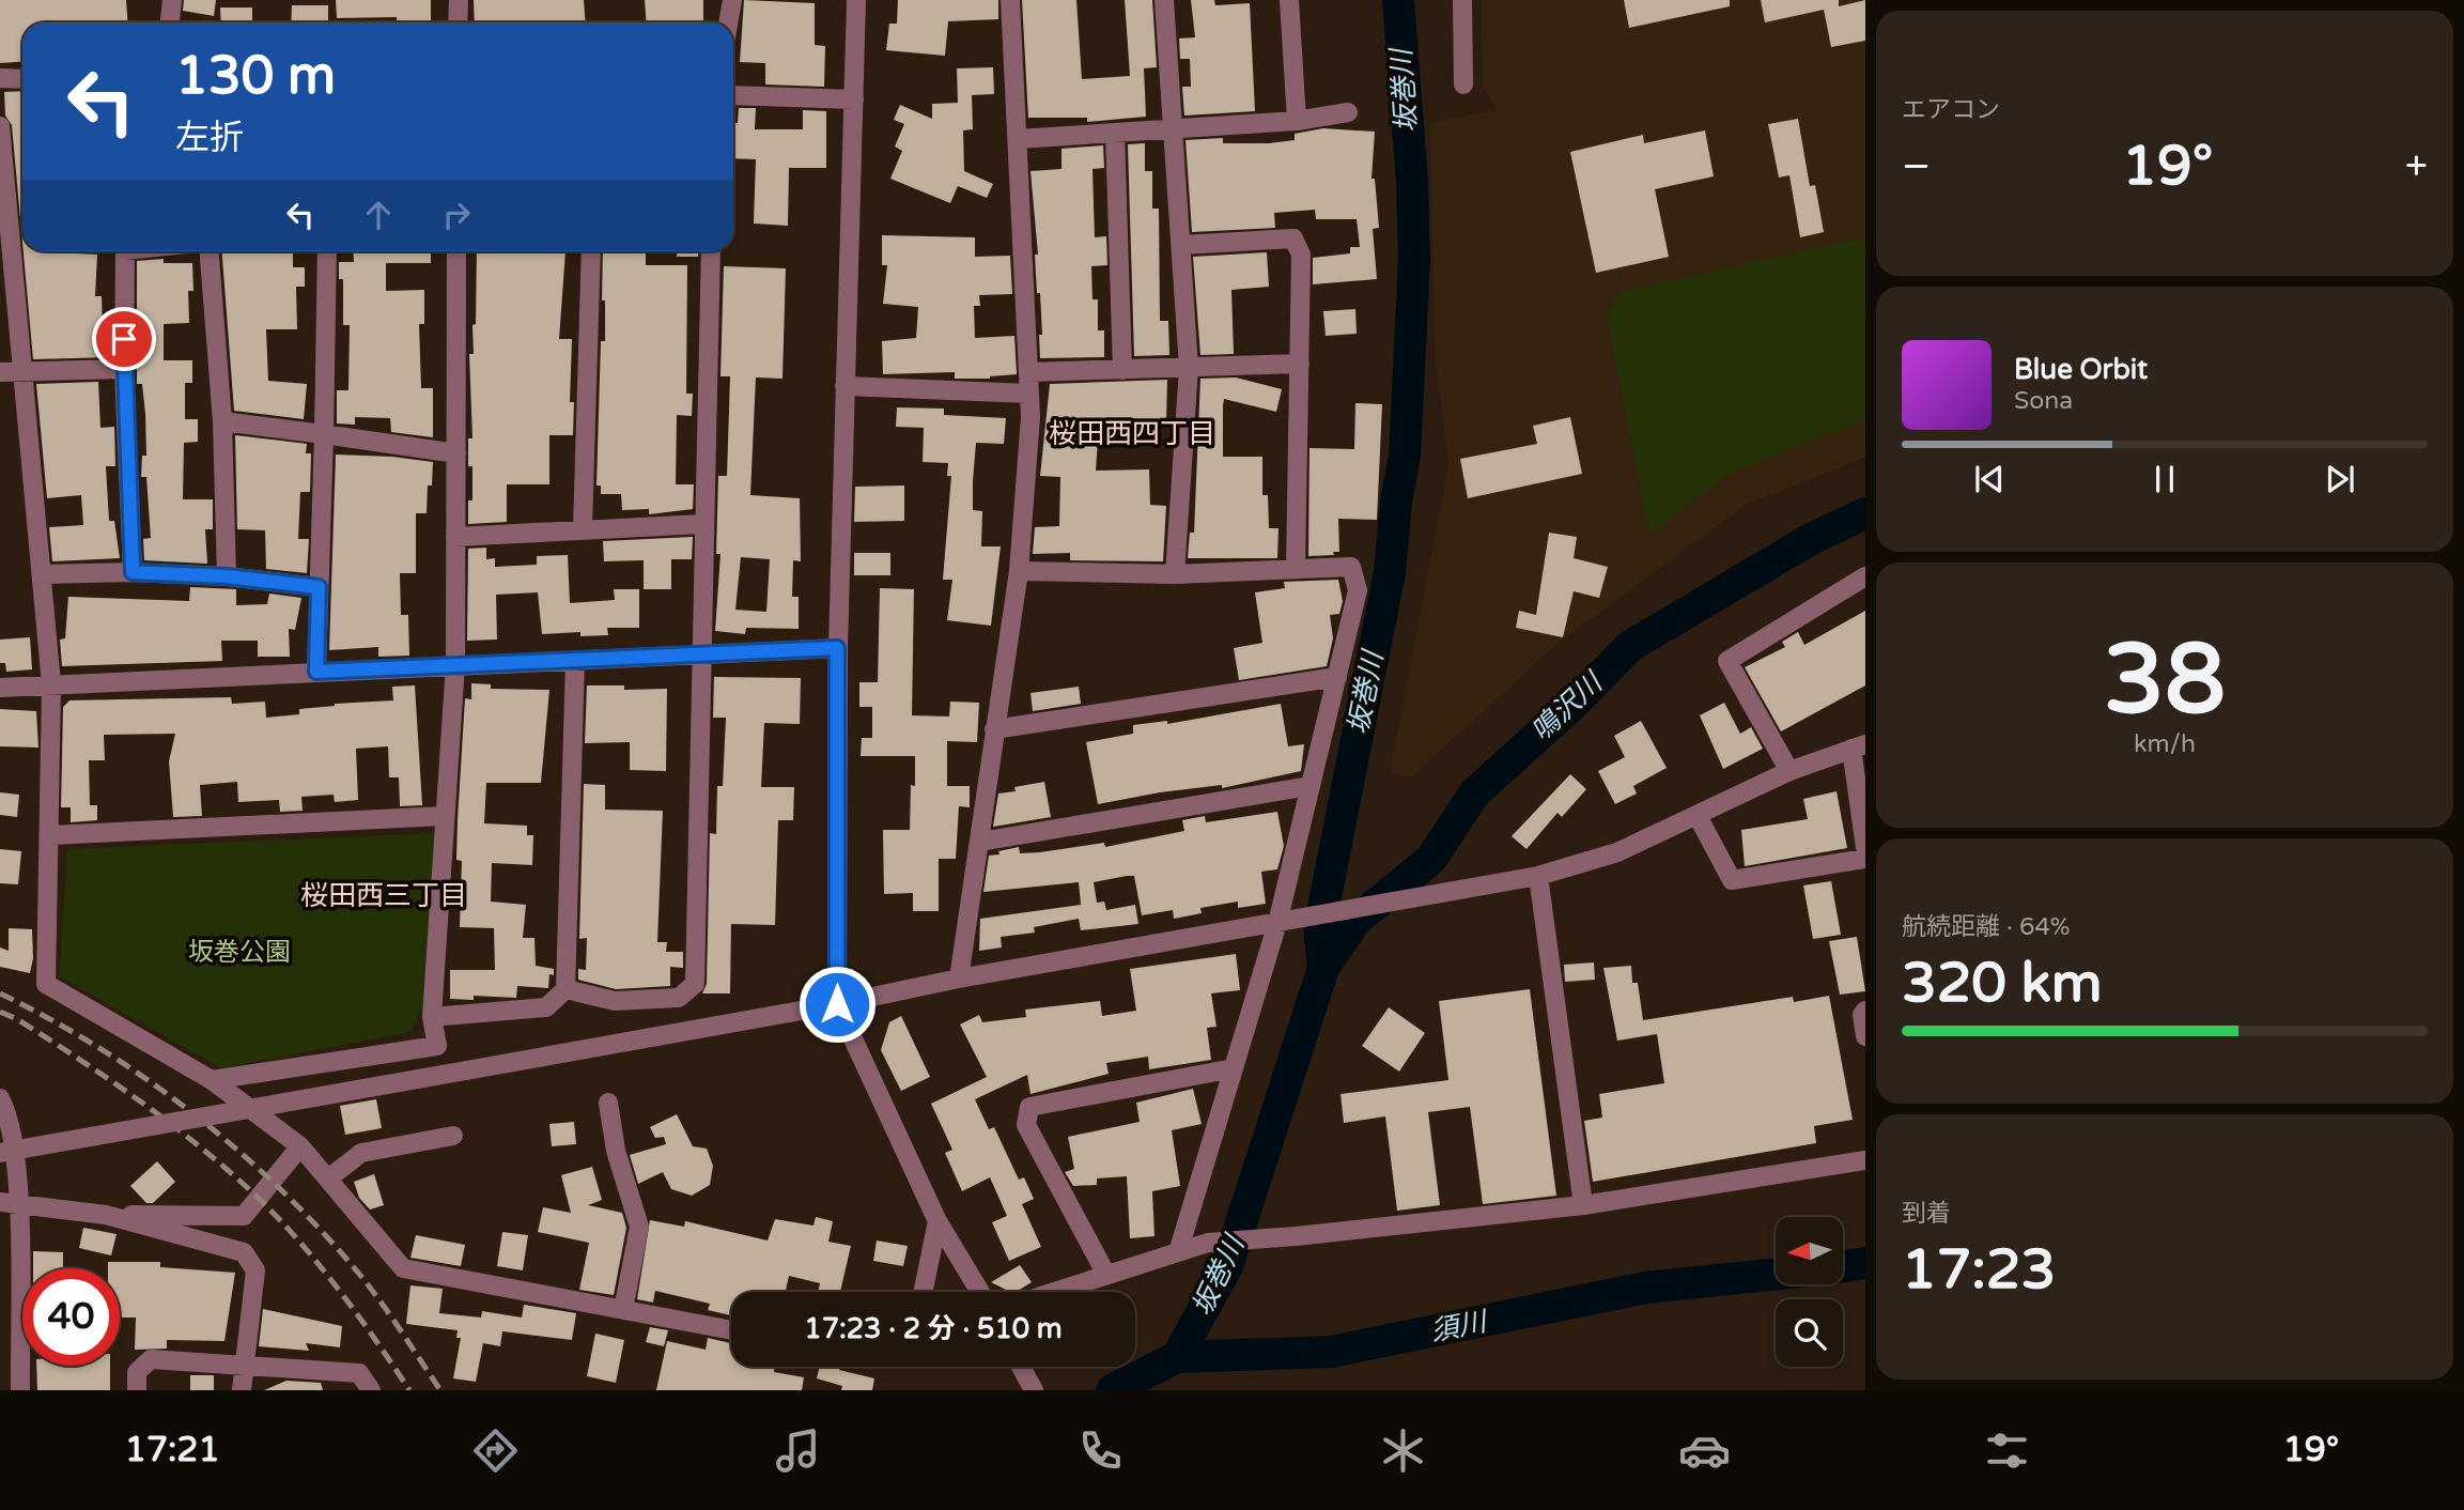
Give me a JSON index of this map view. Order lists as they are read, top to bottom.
{
  "districts": ["桜田西四丁目", "桜田西三丁目"],
  "water": ["坂巻川", "鳴沢川", "須川"],
  "parks": ["坂巻公園"],
  "north": "left",
  "page": {
    "tile": [
      "エアコン",
      ["38", "km/h"],
      ["航続距離 · 64%", "320 km"],
      ["到着", "17:23"]
    ],
    "turn": ["130 m", "左折"],
    "heat": ["−", "19°", "+"],
    "song": ["Blue Orbit", "Sona"],
    "limit": "40",
    "trip": "17:23 · 2 分 · 510 m",
    "tabs": ["17:21", "19°"]
  }
}
